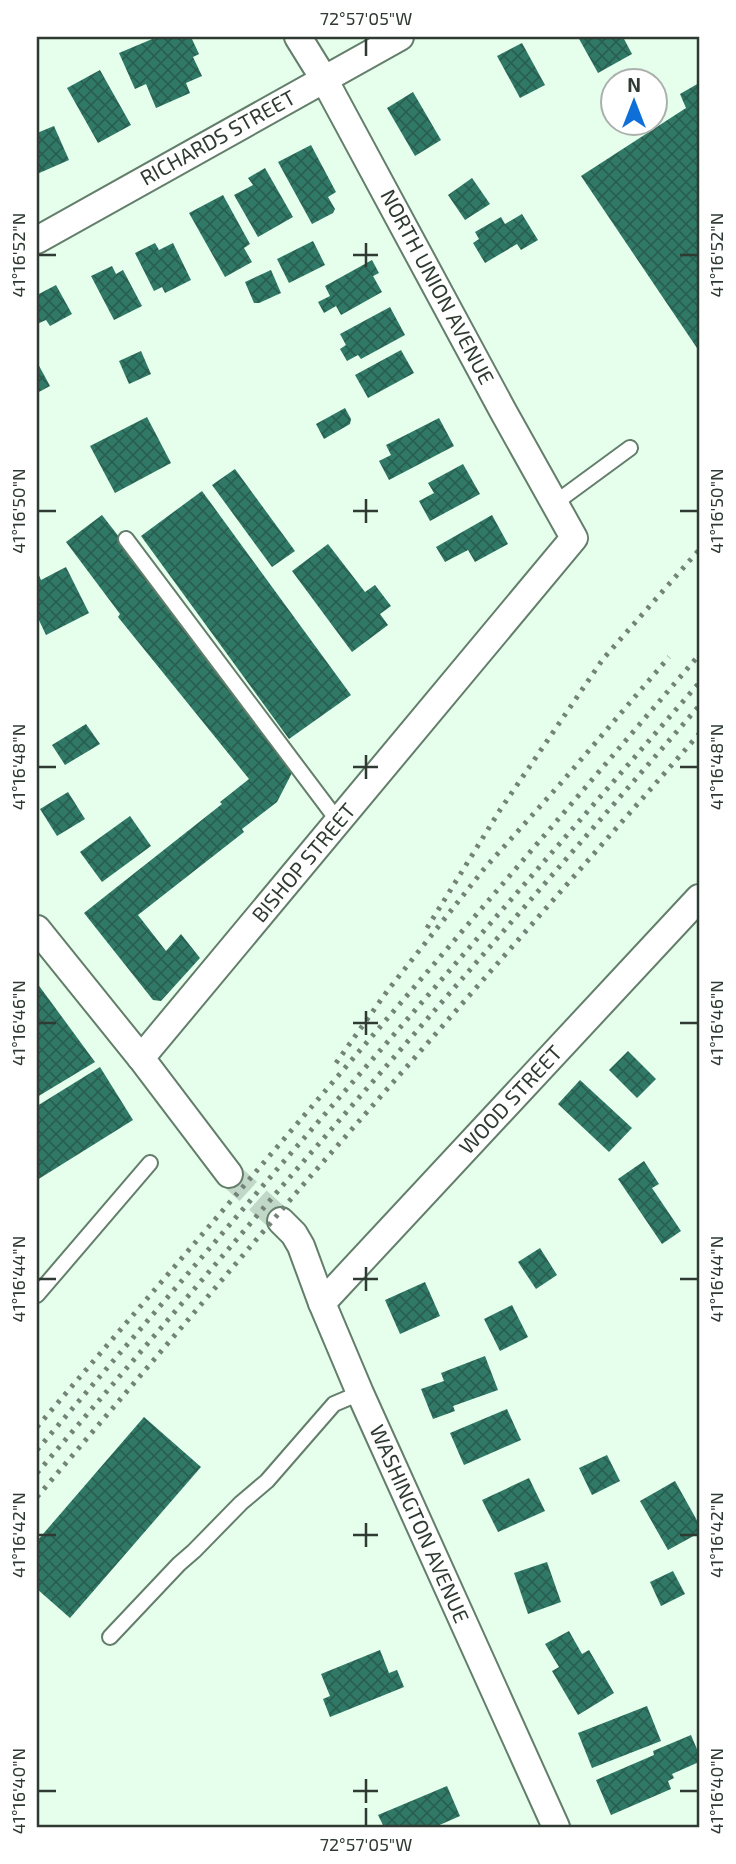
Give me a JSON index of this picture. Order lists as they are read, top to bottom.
{
  "streets": {
    "street": [
      "RICHARDS STREET",
      "NORTH UNION AVENUE",
      "BISHOP STREET",
      "WOOD STREET",
      "WASHINGTON AVENUE"
    ]
  },
  "crossings": [
    ["RICHARDS STREET", "NORTH UNION AVENUE"],
    ["NORTH UNION AVENUE", "BISHOP STREET"],
    ["WOOD STREET", "WASHINGTON AVENUE"]
  ],
  "north": "top",
  "coordinates": [
    "72°57'05\"W",
    "41°16'52\"N",
    "41°16'50\"N",
    "41°16'48\"N",
    "41°16'46\"N",
    "41°16'44\"N",
    "41°16'42\"N",
    "41°16'40\"N"
  ]
}
